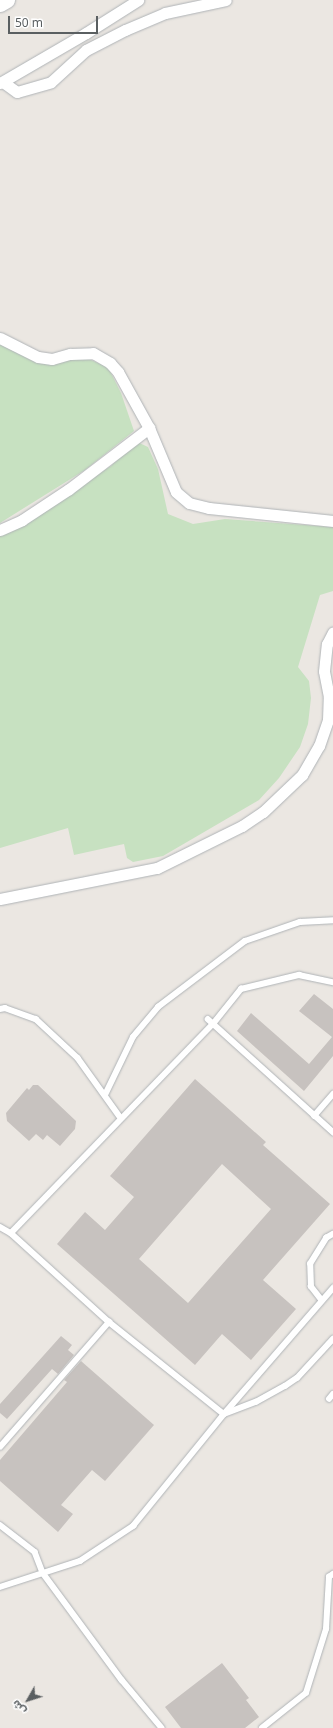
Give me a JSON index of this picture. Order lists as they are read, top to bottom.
{
  "scale_bar": "50 m",
  "north": "bottom left"
}
